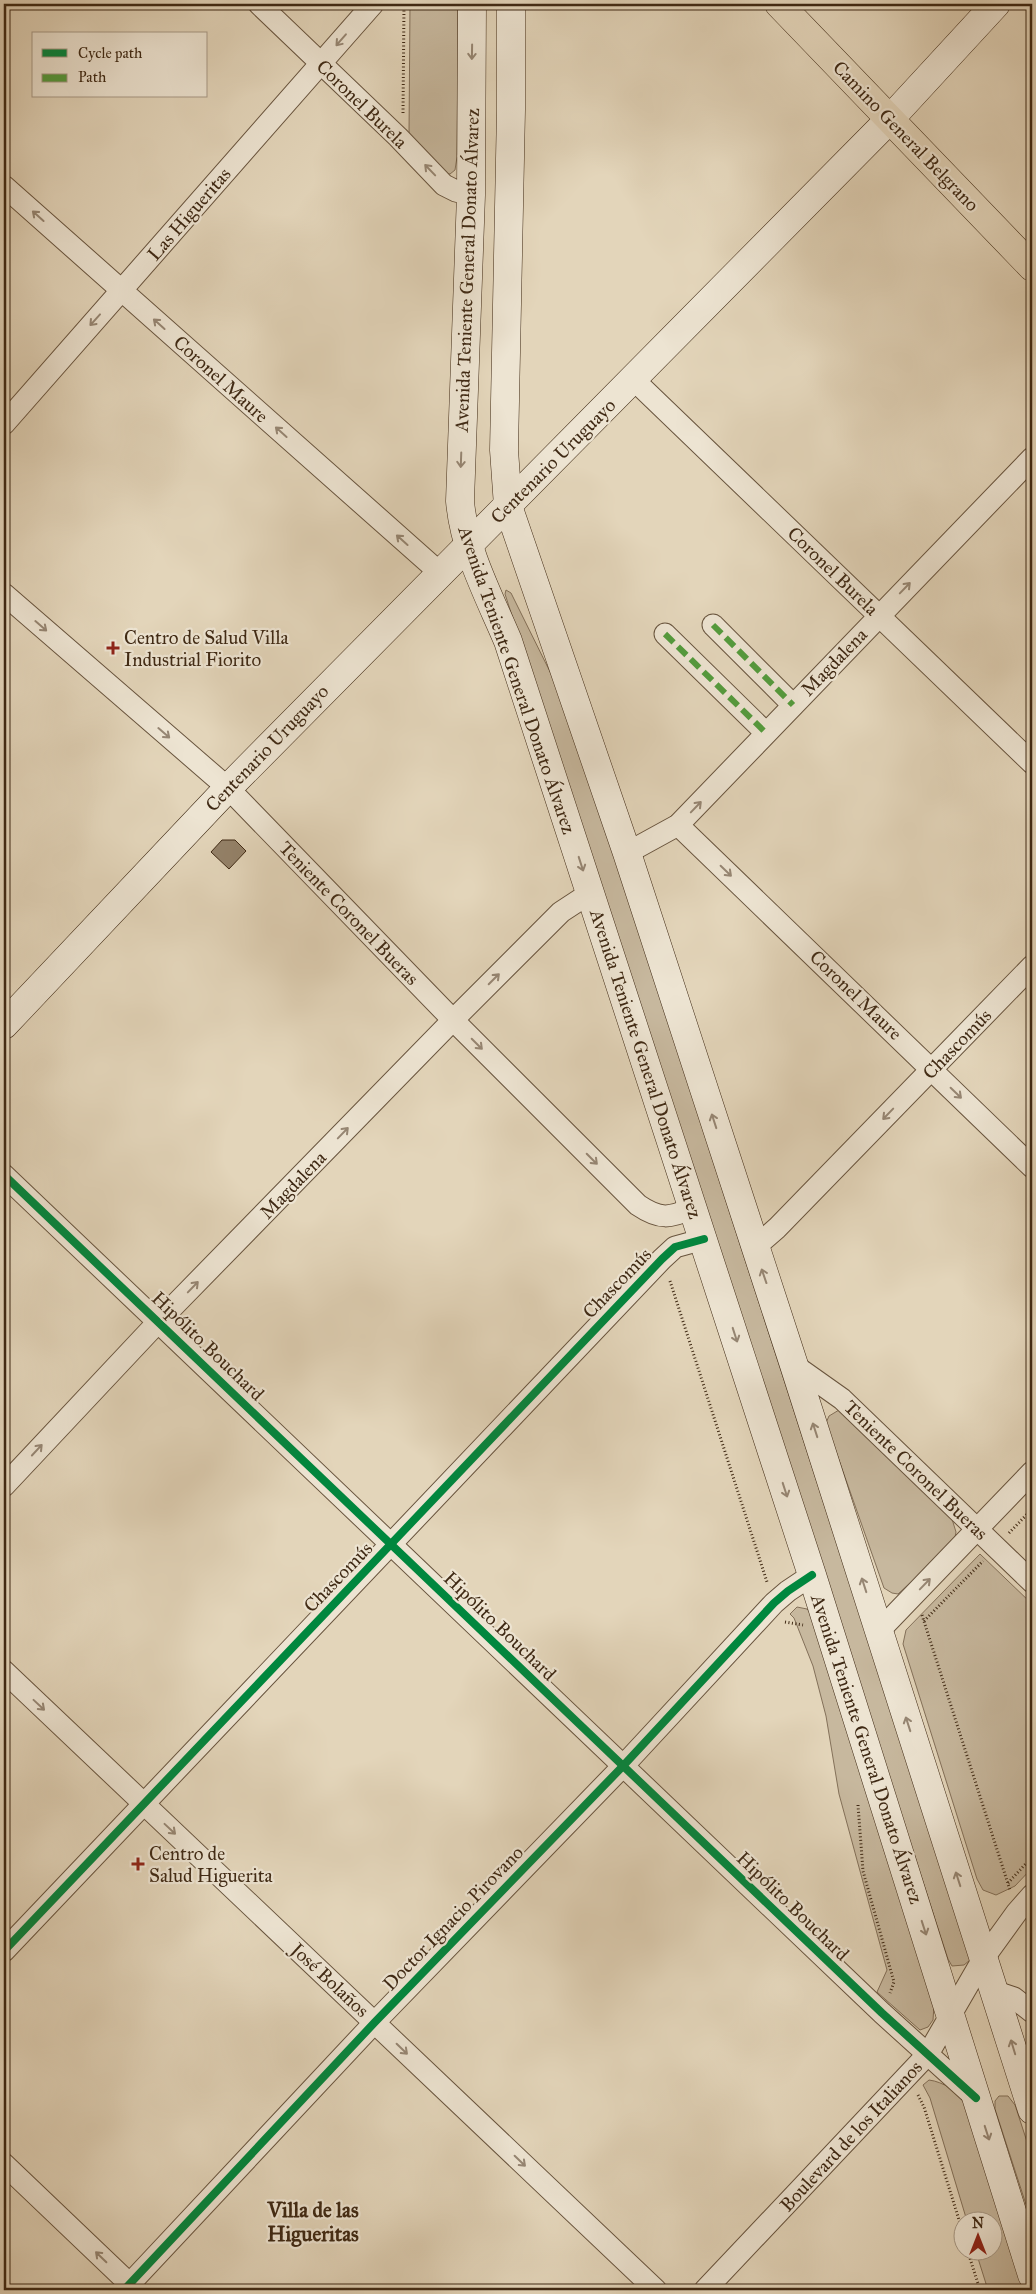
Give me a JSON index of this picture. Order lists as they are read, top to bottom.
{
  "streets": {
    "main road": ["Camino General Belgrano", "Avenida Teniente General Donato Álvarez", "Centenario Uruguayo"],
    "street": [
      "Coronel Burela",
      "Las Higueritas",
      "Coronel Maure",
      "Magdalena",
      "Teniente Coronel Bueras",
      "Chascomús",
      "Hipólito Bouchard",
      "Doctor Ignacio Pirovano",
      "José Bolaños",
      "Boulevard de los Italianos"
    ]
  },
  "crossings": [
    ["Coronel Burela", "Las Higueritas"],
    ["Coronel Burela", "Avenida Teniente General Donato Álvarez"],
    ["Coronel Burela", "Centenario Uruguayo"],
    ["Coronel Burela", "Magdalena"],
    ["Camino General Belgrano", "Centenario Uruguayo"],
    ["Las Higueritas", "Coronel Maure"],
    ["Avenida Teniente General Donato Álvarez", "Centenario Uruguayo"],
    ["Avenida Teniente General Donato Álvarez", "Magdalena"],
    ["Avenida Teniente General Donato Álvarez", "Teniente Coronel Bueras"],
    ["Avenida Teniente General Donato Álvarez", "Chascomús"],
    ["Avenida Teniente General Donato Álvarez", "Hipólito Bouchard"],
    ["Avenida Teniente General Donato Álvarez", "Doctor Ignacio Pirovano"],
    ["Avenida Teniente General Donato Álvarez", "Boulevard de los Italianos"],
    ["Coronel Maure", "Centenario Uruguayo"],
    ["Coronel Maure", "Magdalena"],
    ["Coronel Maure", "Chascomús"],
    ["Centenario Uruguayo", "Teniente Coronel Bueras"],
    ["Magdalena", "Teniente Coronel Bueras"],
    ["Magdalena", "Hipólito Bouchard"],
    ["Chascomús", "Hipólito Bouchard"],
    ["Chascomús", "José Bolaños"],
    ["Hipólito Bouchard", "Doctor Ignacio Pirovano"],
    ["Hipólito Bouchard", "Boulevard de los Italianos"],
    ["Doctor Ignacio Pirovano", "José Bolaños"]
  ],
  "one_way": [
    "Las Higueritas",
    "Magdalena",
    "Teniente Coronel Bueras",
    "José Bolaños"
  ],
  "districts": ["Villa de las Higueritas"],
  "places": {
    "health": ["Centro de Salud Villa Industrial Fiorito", "Centro de Salud Higuerita"]
  },
  "legend": ["Cycle path", "Path"],
  "north": "top"
}
